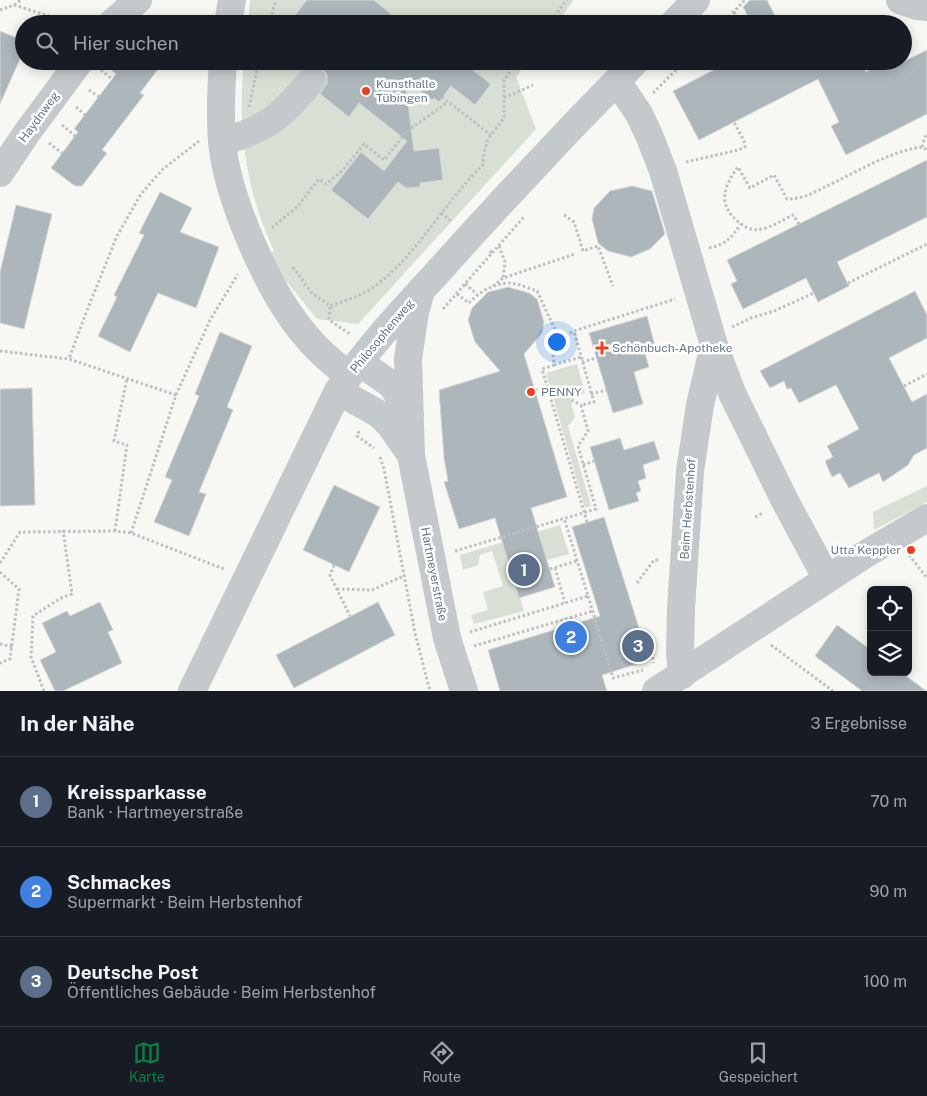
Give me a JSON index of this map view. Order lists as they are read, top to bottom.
{
  "streets": {
    "street": [
      "Haydnweg",
      "Philosophenweg",
      "Beim Herbstenhof",
      "Hartmeyerstraße"
    ]
  },
  "crossings": [
    ["Philosophenweg", "Beim Herbstenhof"],
    ["Philosophenweg", "Hartmeyerstraße"]
  ],
  "places": {
    "other": ["Kunsthalle Tübingen", "PENNY", "Utta Keppler"],
    "health": ["Schönbuch-Apotheke"]
  },
  "page": {
    "search": "Hier suchen",
    "pins": ["1", "2", "3"],
    "heading": ["In der Nähe", "3 Ergebnisse"],
    "list": [
      {
        "mark": "1",
        "name": "Kreissparkasse",
        "note": "Bank · Hartmeyerstraße",
        "value": "70 m"
      },
      {
        "mark": "2",
        "name": "Schmackes",
        "note": "Supermarkt · Beim Herbstenhof",
        "value": "90 m"
      },
      {
        "mark": "3",
        "name": "Deutsche Post",
        "note": "Öffentliches Gebäude · Beim Herbstenhof",
        "value": "100 m"
      }
    ],
    "nav": ["Karte", "Route", "Gespeichert"]
  }
}
